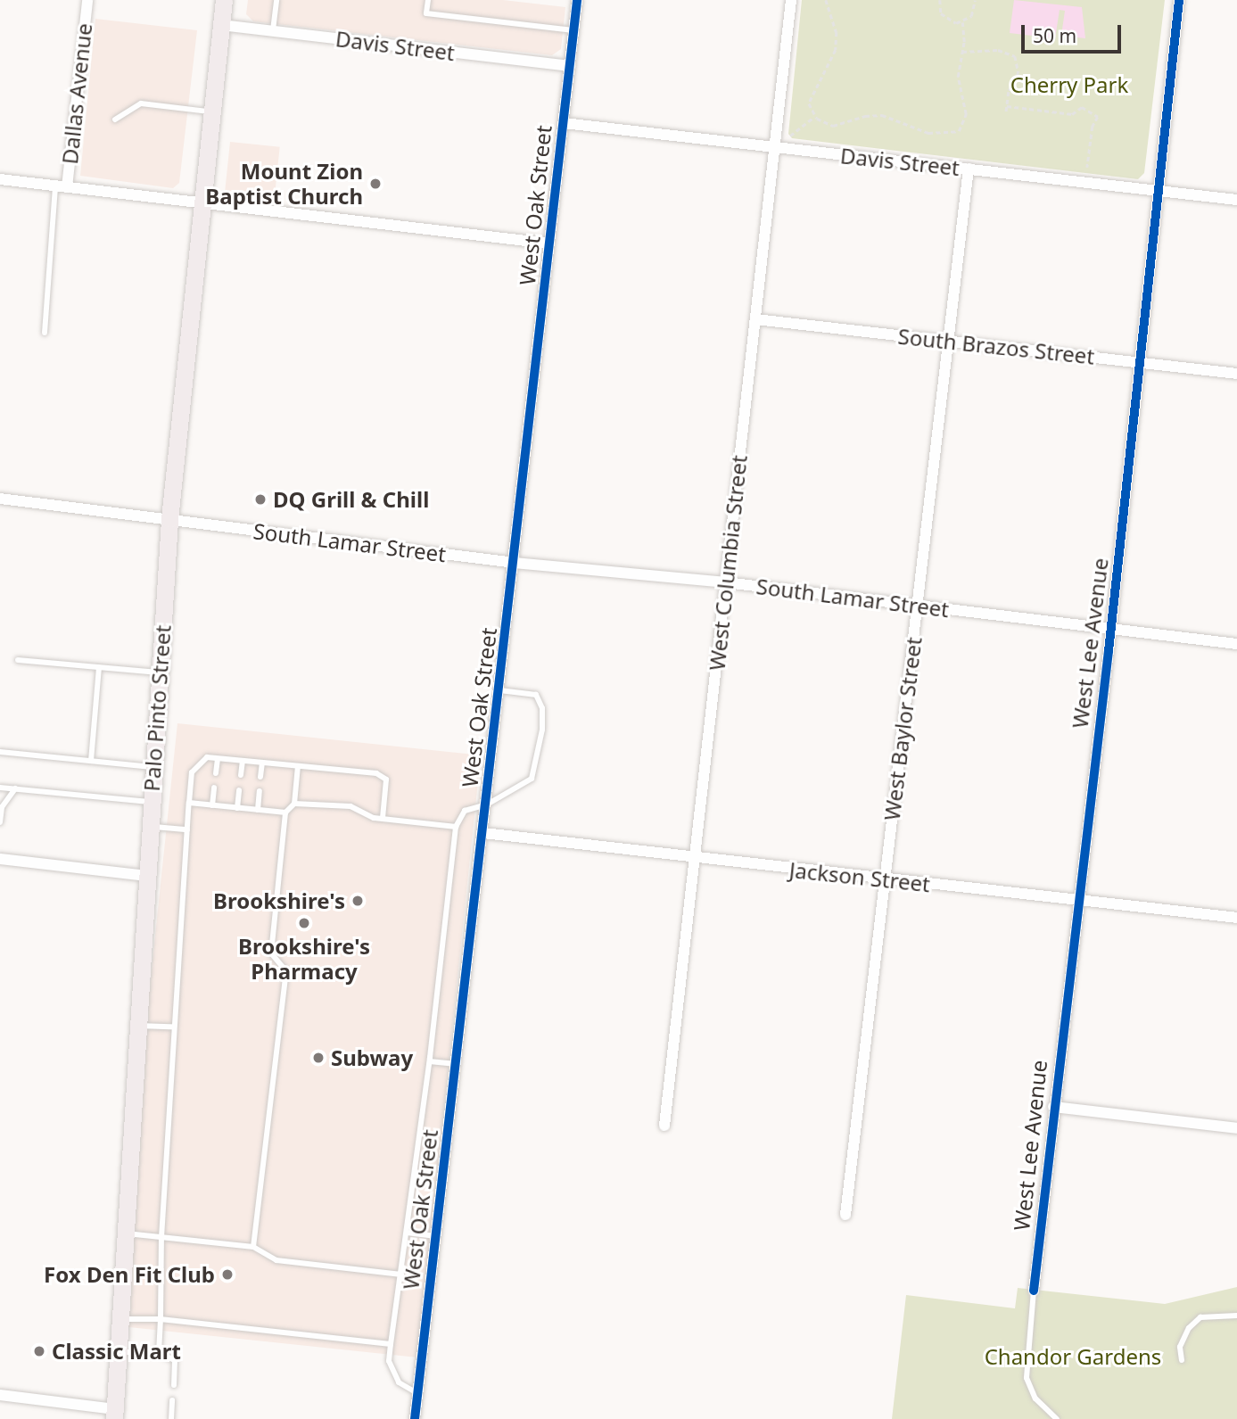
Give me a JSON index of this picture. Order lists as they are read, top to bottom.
{
  "streets": {
    "main road": ["Palo Pinto Street"],
    "street": [
      "Davis Street",
      "Dallas Avenue",
      "West Oak Street",
      "South Brazos Street",
      "South Lamar Street",
      "West Columbia Street",
      "West Lee Avenue",
      "West Baylor Street",
      "Jackson Street"
    ]
  },
  "crossings": [
    ["Davis Street", "West Oak Street"],
    ["Davis Street", "West Columbia Street"],
    ["Davis Street", "West Lee Avenue"],
    ["Davis Street", "Palo Pinto Street"],
    ["Davis Street", "West Baylor Street"],
    ["West Oak Street", "South Lamar Street"],
    ["West Oak Street", "Jackson Street"],
    ["South Brazos Street", "West Columbia Street"],
    ["South Brazos Street", "West Lee Avenue"],
    ["South Brazos Street", "West Baylor Street"],
    ["South Lamar Street", "West Columbia Street"],
    ["South Lamar Street", "West Lee Avenue"],
    ["South Lamar Street", "Palo Pinto Street"],
    ["South Lamar Street", "West Baylor Street"],
    ["West Columbia Street", "Jackson Street"],
    ["West Lee Avenue", "Jackson Street"],
    ["West Baylor Street", "Jackson Street"]
  ],
  "parks": ["Cherry Park", "Chandor Gardens"],
  "places": [
    "Mount Zion Baptist Church",
    "DQ Grill & Chill",
    "Brookshire's",
    "Brookshire's Pharmacy",
    "Subway",
    "Fox Den Fit Club",
    "Classic Mart"
  ],
  "scale_bar": "50 m"
}
